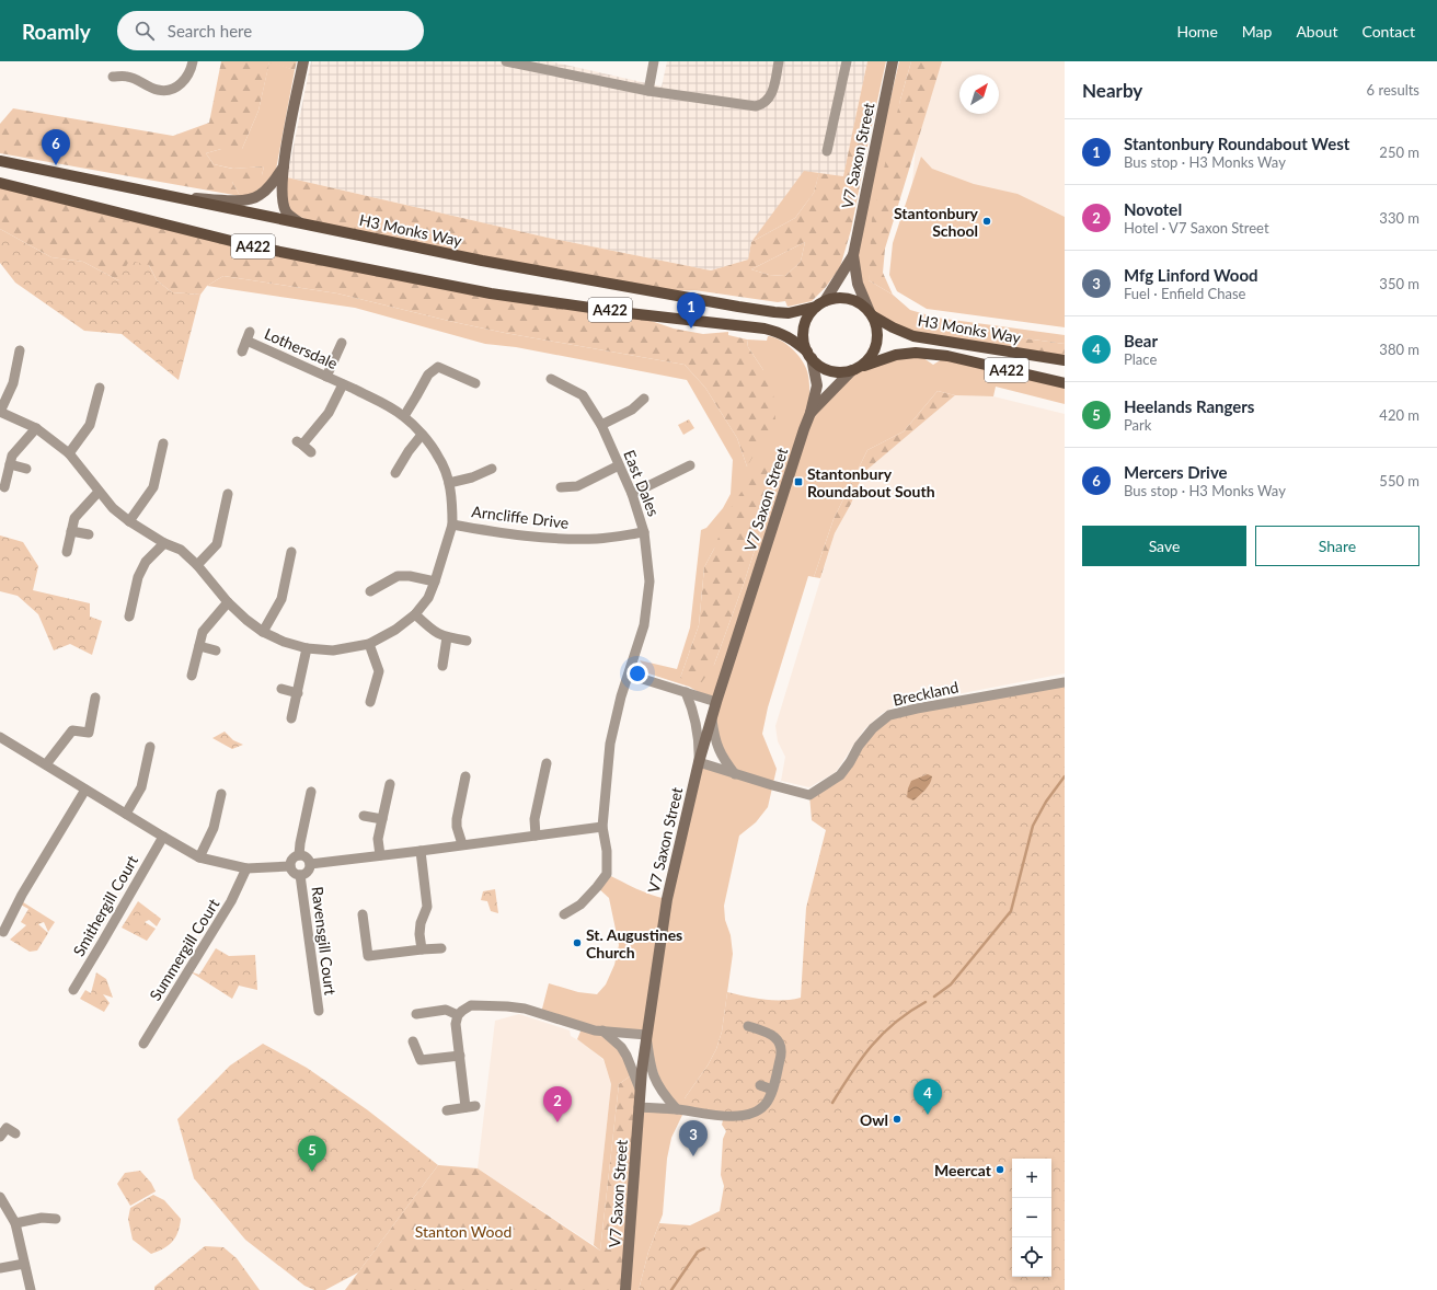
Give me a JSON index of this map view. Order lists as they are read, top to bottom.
{
  "streets": {
    "main road": ["H3 Monks Way", "A422"],
    "street": [
      "V7 Saxon Street",
      "Lothersdale",
      "East Dales",
      "Arncliffe Drive",
      "Breckland",
      "Smithergill Court",
      "Ravensgill Court",
      "Summergill Court"
    ]
  },
  "crossings": [
    ["V7 Saxon Street", "H3 Monks Way"],
    ["V7 Saxon Street", "A422"],
    ["V7 Saxon Street", "Breckland"],
    ["H3 Monks Way", "A422"],
    ["Lothersdale", "Arncliffe Drive"],
    ["East Dales", "Arncliffe Drive"]
  ],
  "parks": ["Stanton Wood"],
  "places": {
    "other": [
      "Stantonbury School",
      "St. Augustines Church",
      "Owl",
      "Meercat"
    ],
    "transit": ["Stantonbury Roundabout South"]
  },
  "north": "top right",
  "page": {
    "header": "Roamly",
    "search": "Search here",
    "nav": [
      "Home",
      "Map",
      "About",
      "Contact"
    ],
    "heading": ["Nearby", "6 results"],
    "list": [
      {
        "mark": "1",
        "name": "Stantonbury Roundabout West",
        "note": "Bus stop · H3 Monks Way",
        "value": "250 m"
      },
      {
        "mark": "2",
        "name": "Novotel",
        "note": "Hotel · V7 Saxon Street",
        "value": "330 m"
      },
      {
        "mark": "3",
        "name": "Mfg Linford Wood",
        "note": "Fuel · Enfield Chase",
        "value": "350 m"
      },
      {
        "mark": "4",
        "name": "Bear",
        "note": "Place",
        "value": "380 m"
      },
      {
        "mark": "5",
        "name": "Heelands Rangers",
        "note": "Park",
        "value": "420 m"
      },
      {
        "mark": "6",
        "name": "Mercers Drive",
        "note": "Bus stop · H3 Monks Way",
        "value": "550 m"
      }
    ],
    "pins": [
      "6",
      "1",
      "4",
      "2",
      "3",
      "5"
    ],
    "buttons": ["Save", "Share"],
    "map_buttons": ["+", "−"]
  }
}
